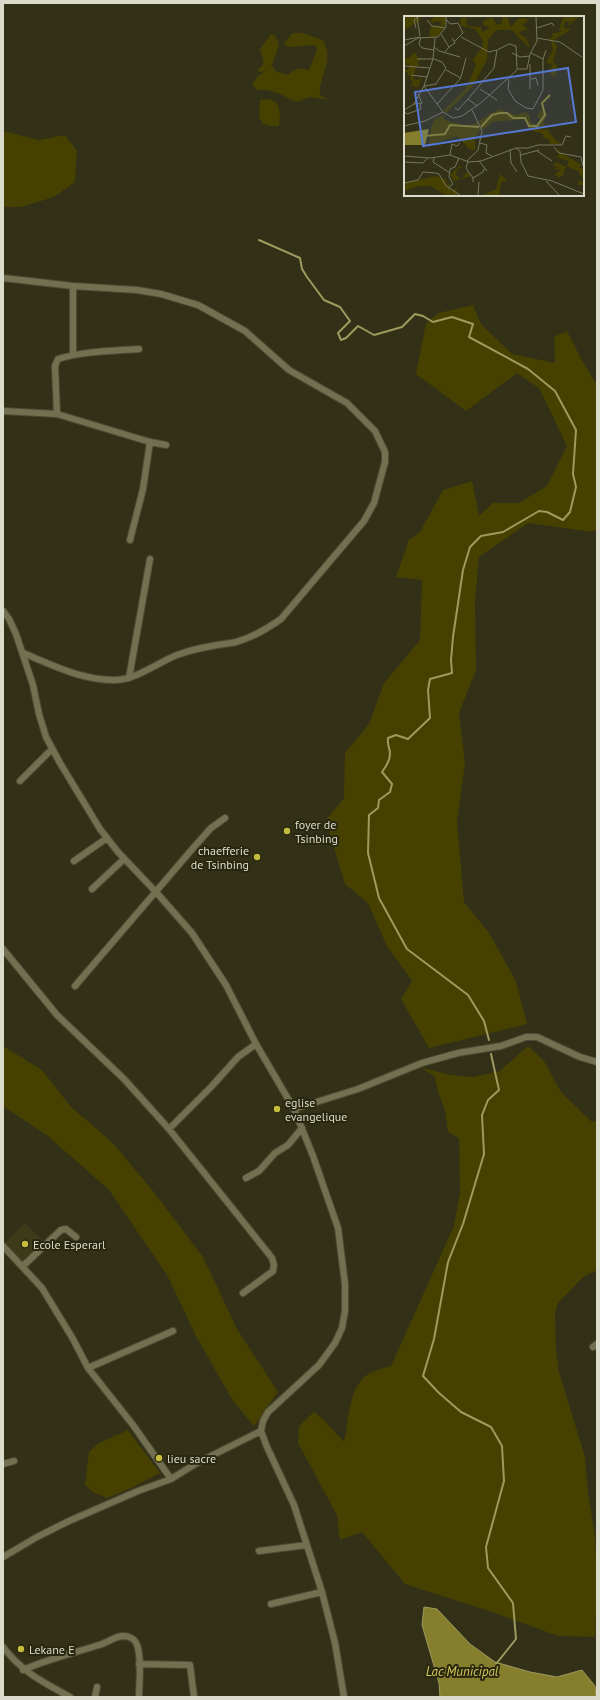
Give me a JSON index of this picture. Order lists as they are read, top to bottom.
{
  "water": ["Lac Municipal"],
  "places": [
    "foyer de Tsinbing",
    "chaefferie de Tsinbing",
    "eglise evangelique",
    "Ecole Esperarl",
    "lieu sacre",
    "Lekane E"
  ]
}
